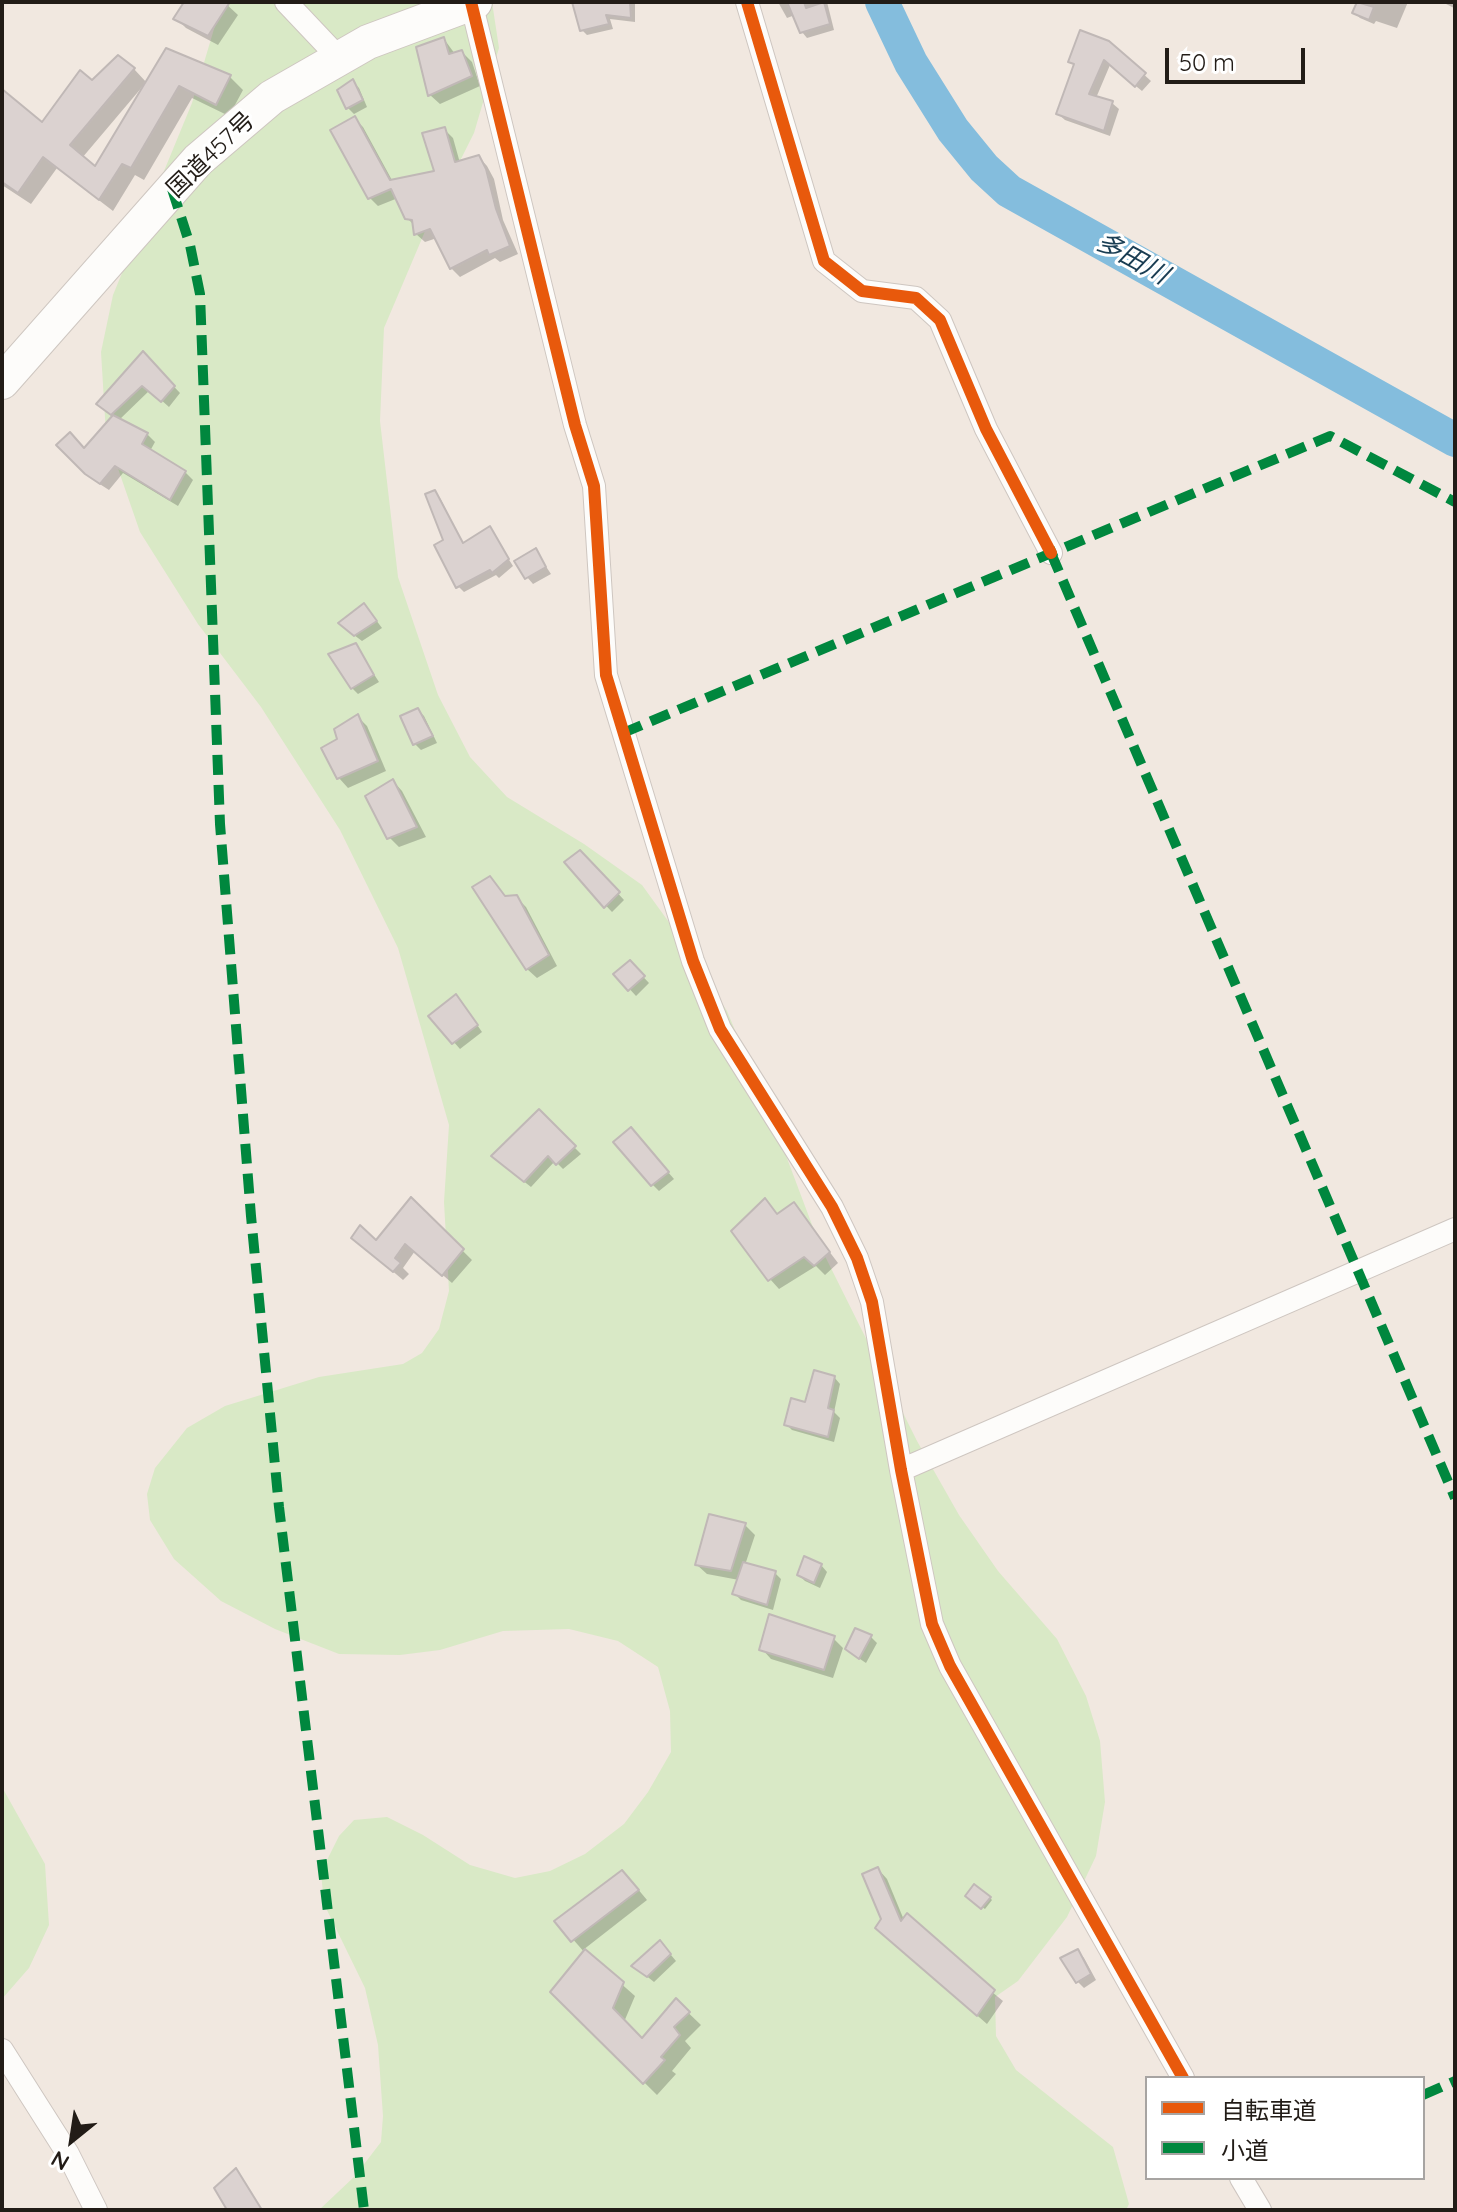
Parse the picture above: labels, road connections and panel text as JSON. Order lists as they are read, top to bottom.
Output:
{
  "streets": {
    "highway": ["国道457号"]
  },
  "water": ["多田川"],
  "legend": ["自転車道", "小道"],
  "scale_bar": "50 m",
  "north": "bottom left"
}
